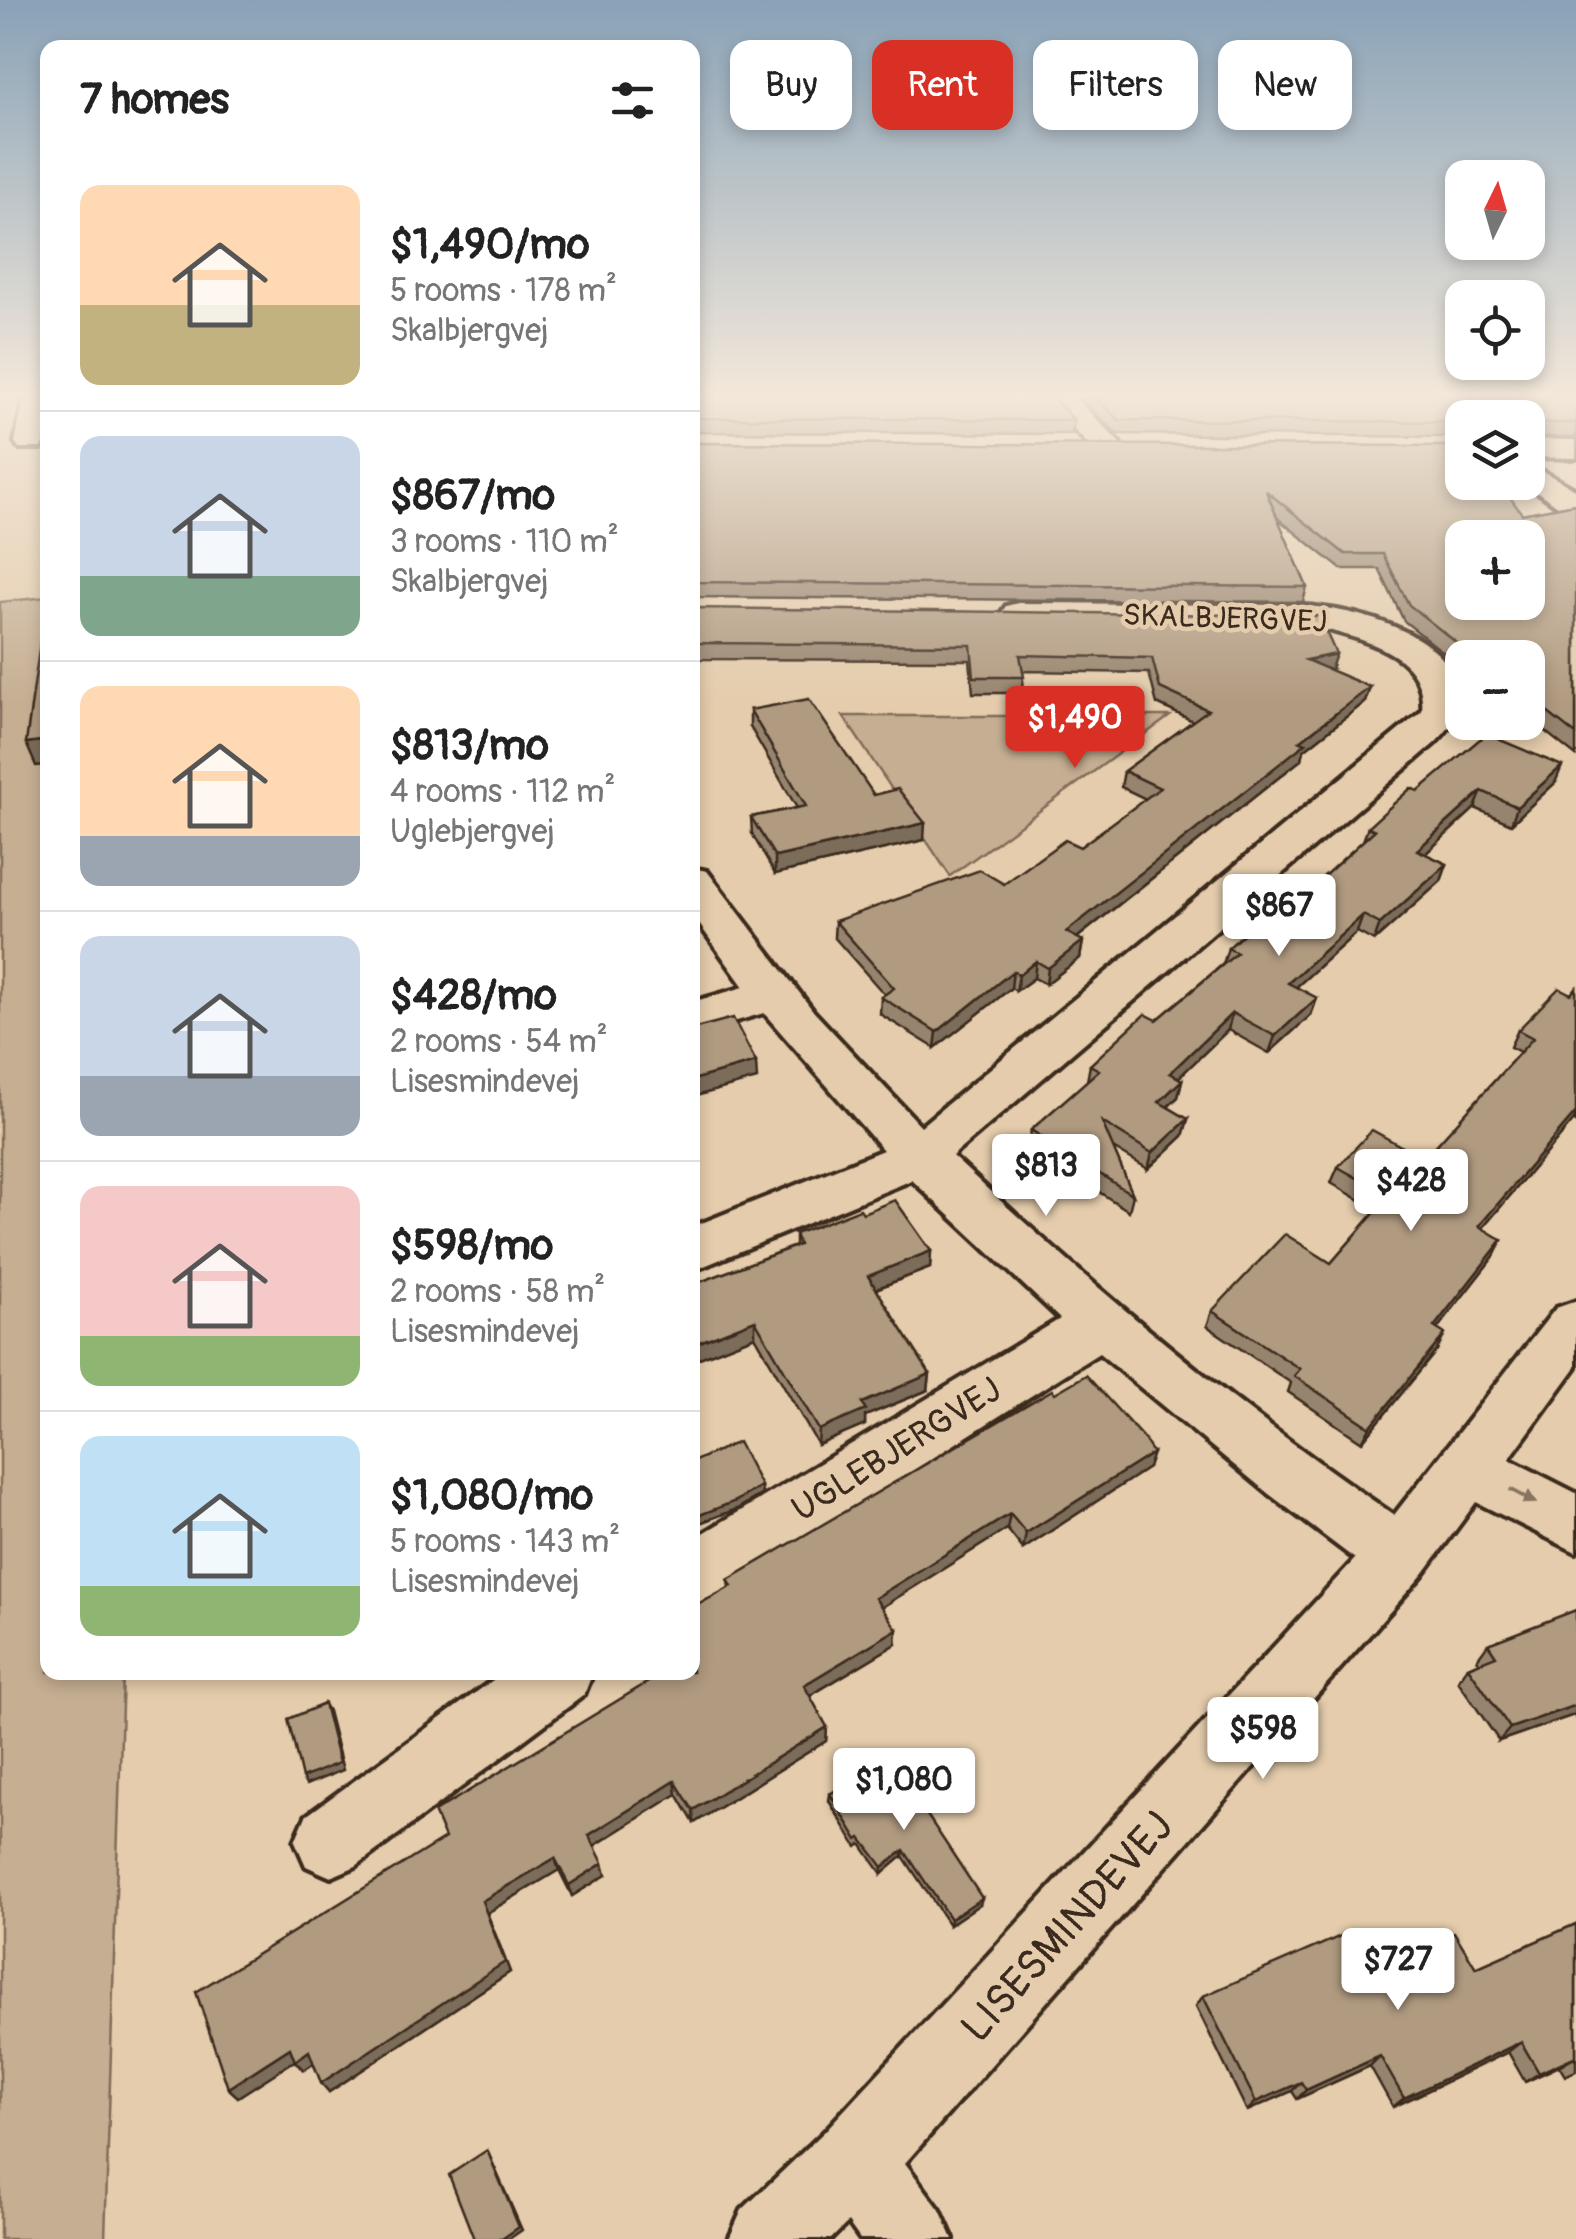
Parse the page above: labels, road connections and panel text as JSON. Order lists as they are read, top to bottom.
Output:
{
  "streets": {
    "street": ["SKALBJERGVEJ", "UGLEBJERGVEJ", "LISESMINDEVEJ"]
  },
  "north": "top",
  "page": {
    "chip": [
      "Buy",
      "Rent",
      "Filters",
      "New"
    ],
    "heading": "7 homes",
    "map_buttons": ["+", "−"],
    "list": [
      {
        "name": "$1,490/mo",
        "note": "5 rooms · 178 m² · Skalbjergvej"
      },
      {
        "name": "$867/mo",
        "note": "3 rooms · 110 m² · Skalbjergvej"
      },
      {
        "name": "$813/mo",
        "note": "4 rooms · 112 m² · Uglebjergvej"
      },
      {
        "name": "$428/mo",
        "note": "2 rooms · 54 m² · Lisesmindevej"
      },
      {
        "name": "$598/mo",
        "note": "2 rooms · 58 m² · Lisesmindevej"
      },
      {
        "name": "$1,080/mo",
        "note": "5 rooms · 143 m² · Lisesmindevej"
      }
    ],
    "price": [
      "$1,490",
      "$867",
      "$813",
      "$428",
      "$598",
      "$1,080",
      "$727"
    ]
  }
}
